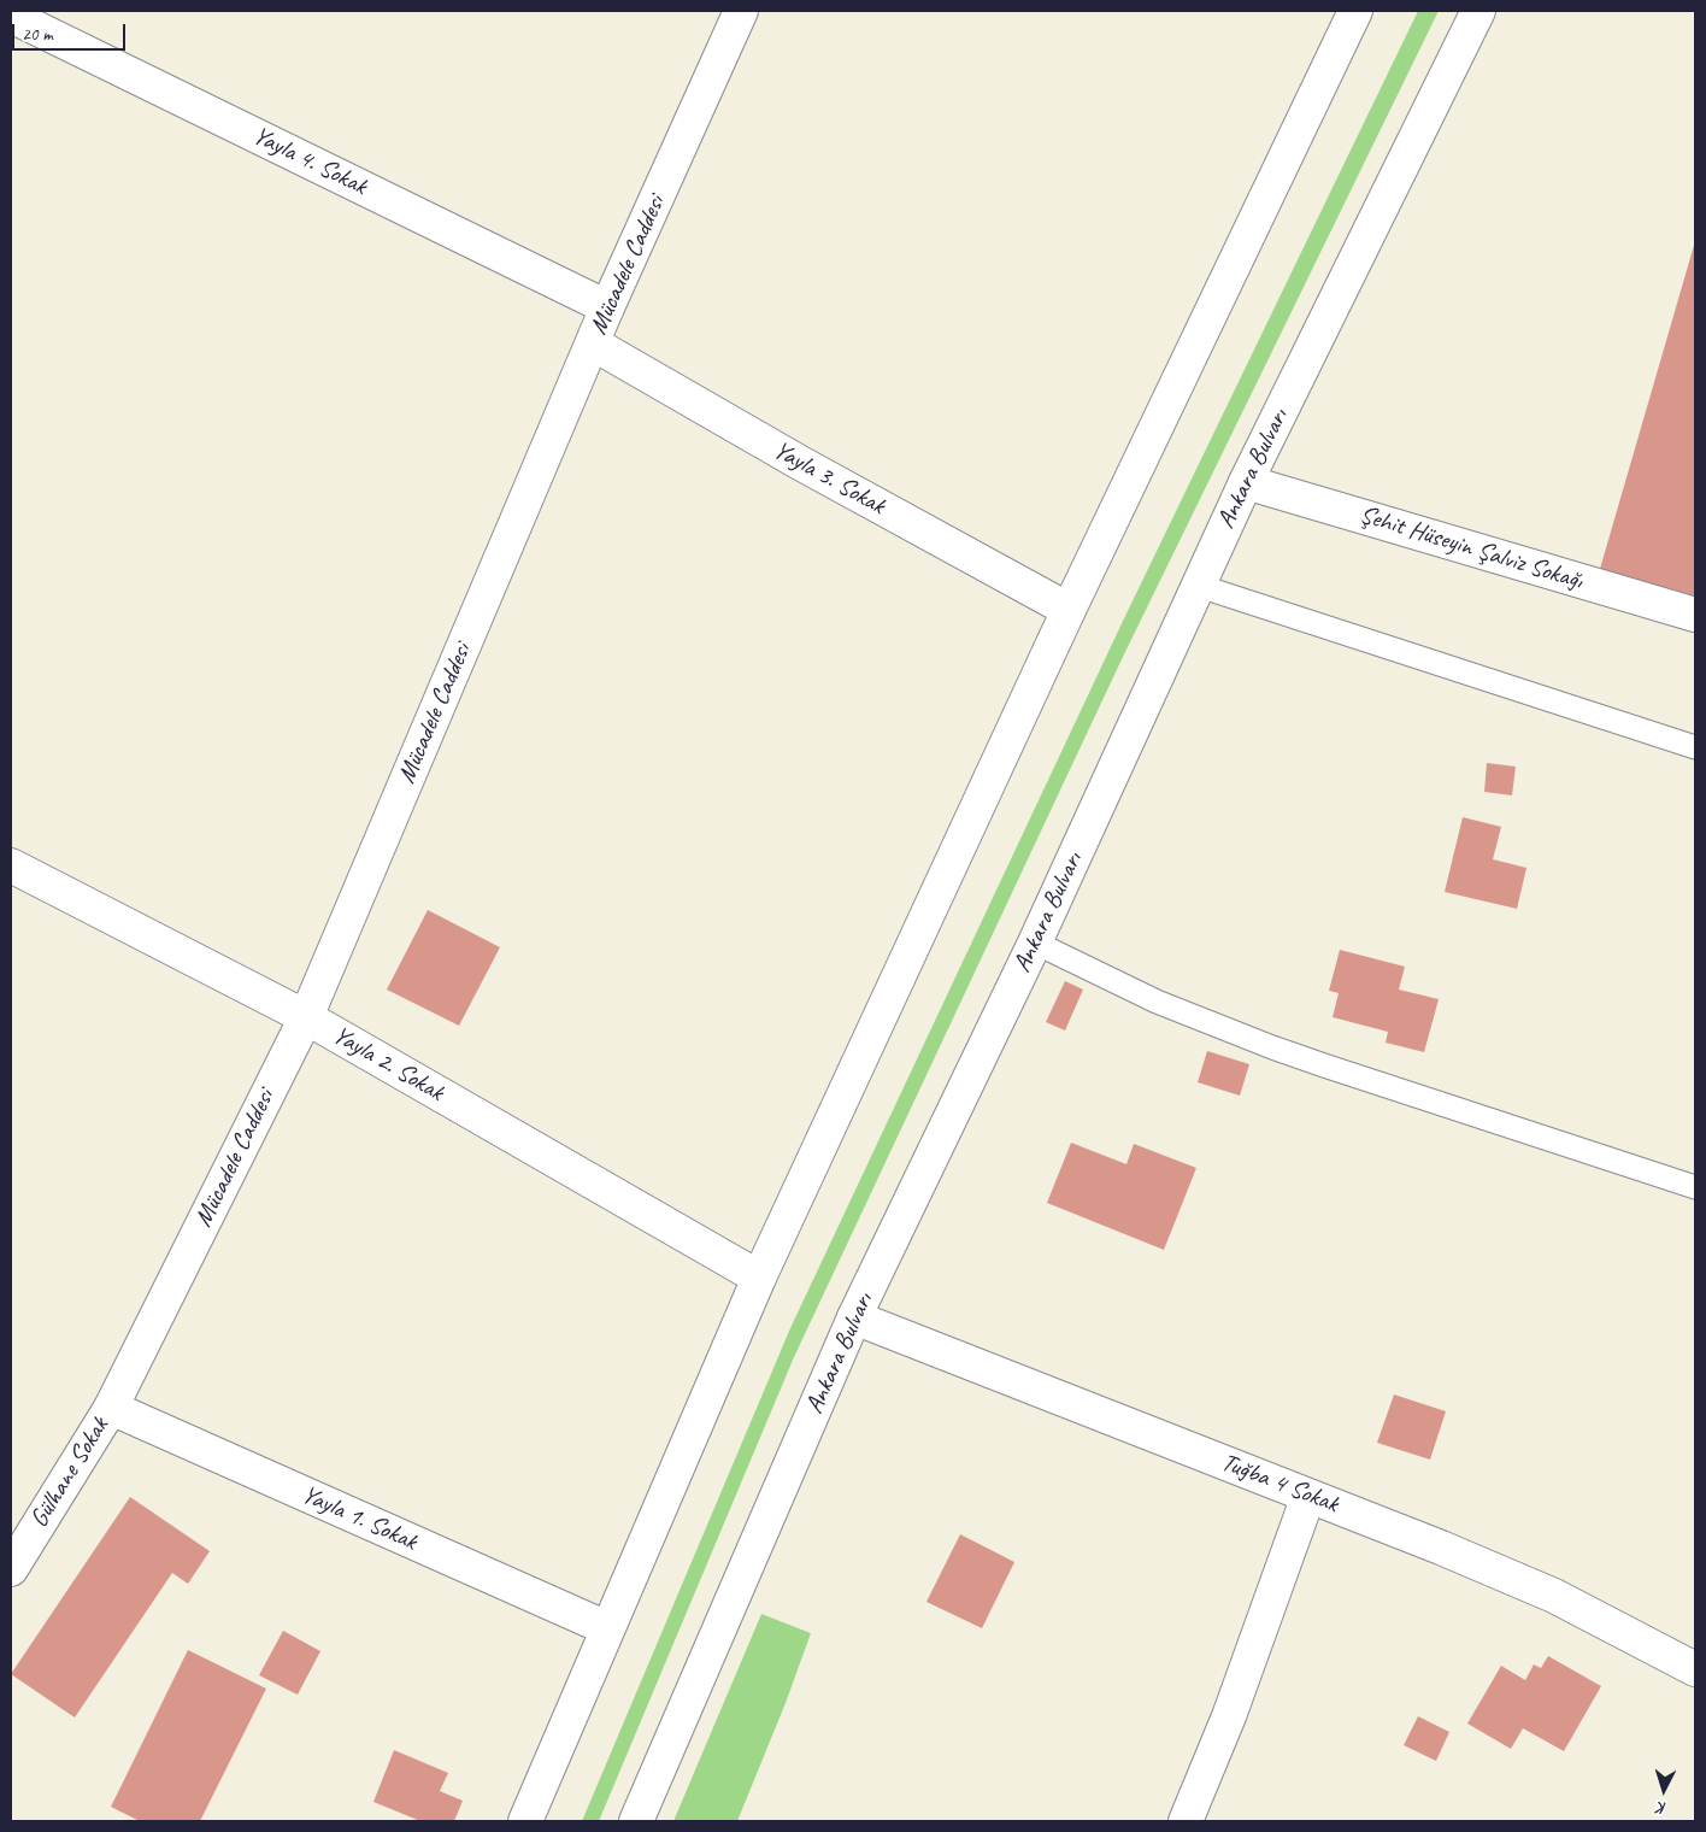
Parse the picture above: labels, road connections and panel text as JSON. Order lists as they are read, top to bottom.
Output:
{
  "streets": {
    "street": [
      "Yayla 4. Sokak",
      "Mücadele Caddesi",
      "Ankara Bulvarı",
      "Yayla 3. Sokak",
      "Şehit Hüseyin Şalviz Sokağı",
      "Yayla 2. Sokak",
      "Gülhane Sokak",
      "Tuğba 4 Sokak",
      "Yayla 1. Sokak"
    ]
  },
  "crossings": [
    ["Yayla 4. Sokak", "Mücadele Caddesi"],
    ["Mücadele Caddesi", "Yayla 3. Sokak"],
    ["Mücadele Caddesi", "Yayla 2. Sokak"],
    ["Mücadele Caddesi", "Gülhane Sokak"],
    ["Mücadele Caddesi", "Yayla 1. Sokak"],
    ["Ankara Bulvarı", "Şehit Hüseyin Şalviz Sokağı"],
    ["Ankara Bulvarı", "Tuğba 4 Sokak"],
    ["Gülhane Sokak", "Yayla 1. Sokak"]
  ],
  "scale_bar": "20 m",
  "north": "bottom"
}
